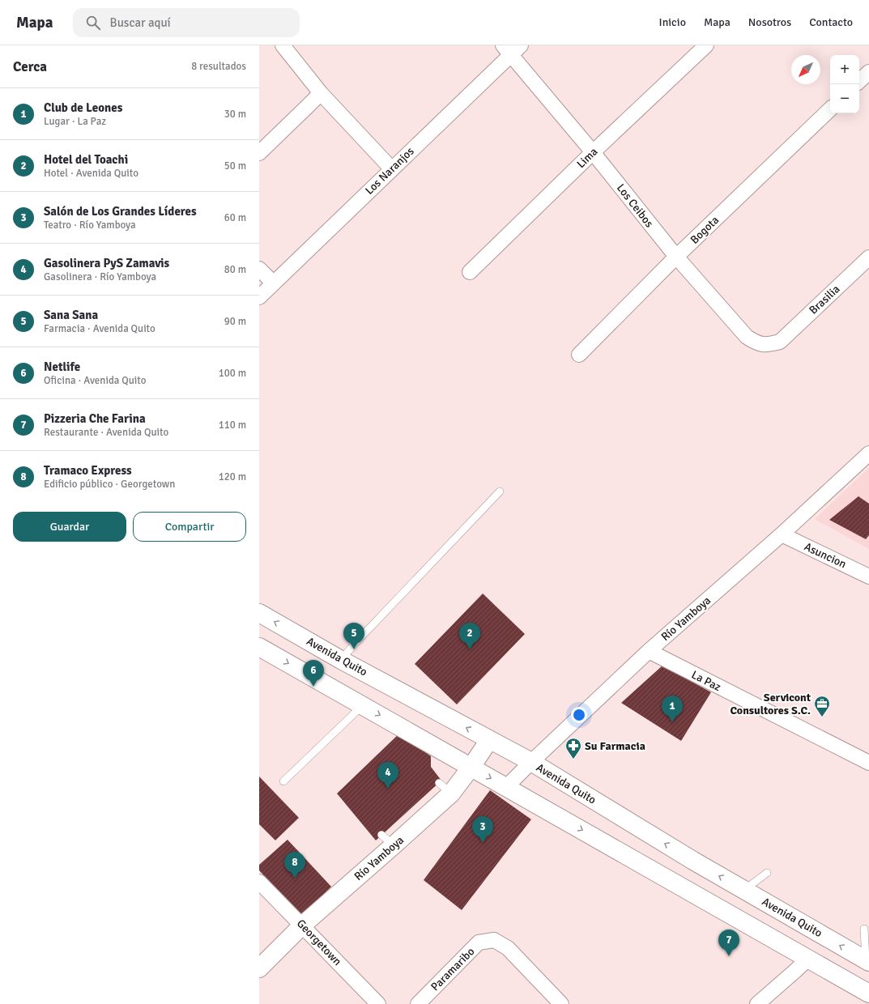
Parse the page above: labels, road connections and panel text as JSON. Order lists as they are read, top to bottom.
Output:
{
  "streets": {
    "main road": ["Río Yamboya", "Avenida Quito"],
    "street": [
      "Lima",
      "Los Naranjos",
      "Los Ceibos",
      "Bogota",
      "Brasilia",
      "Asuncion",
      "La Paz",
      "Georgetown",
      "Paramaribo"
    ]
  },
  "crossings": [
    ["Lima", "Los Ceibos"],
    ["Los Naranjos", "Los Ceibos"],
    ["Los Ceibos", "Bogota"],
    ["Los Ceibos", "Brasilia"],
    ["Asuncion", "Río Yamboya"],
    ["Río Yamboya", "Avenida Quito"],
    ["Río Yamboya", "La Paz"],
    ["Río Yamboya", "Georgetown"]
  ],
  "places": {
    "office": ["Servicont Consultores S.C."],
    "pharmacy": ["Su Farmacia"]
  },
  "north": "bottom left",
  "page": {
    "header": "Mapa",
    "search": "Buscar aquí",
    "nav": [
      "Inicio",
      "Mapa",
      "Nosotros",
      "Contacto"
    ],
    "heading": ["Cerca", "8 resultados"],
    "map_buttons": ["+", "−"],
    "list": [
      {
        "mark": "1",
        "name": "Club de Leones",
        "note": "Lugar · La Paz",
        "value": "30 m"
      },
      {
        "mark": "2",
        "name": "Hotel del Toachi",
        "note": "Hotel · Avenida Quito",
        "value": "50 m"
      },
      {
        "mark": "3",
        "name": "Salón de Los Grandes Líderes",
        "note": "Teatro · Río Yamboya",
        "value": "60 m"
      },
      {
        "mark": "4",
        "name": "Gasolinera PyS Zamavis",
        "note": "Gasolinera · Río Yamboya",
        "value": "80 m"
      },
      {
        "mark": "5",
        "name": "Sana Sana",
        "note": "Farmacia · Avenida Quito",
        "value": "90 m"
      },
      {
        "mark": "6",
        "name": "Netlife",
        "note": "Oficina · Avenida Quito",
        "value": "100 m"
      },
      {
        "mark": "7",
        "name": "Pizzeria Che Farina",
        "note": "Restaurante · Avenida Quito",
        "value": "110 m"
      },
      {
        "mark": "8",
        "name": "Tramaco Express",
        "note": "Edificio público · Georgetown",
        "value": "120 m"
      }
    ],
    "buttons": ["Guardar", "Compartir"],
    "pins": [
      "2",
      "5",
      "6",
      "1",
      "4",
      "3",
      "8",
      "7"
    ]
  }
}
